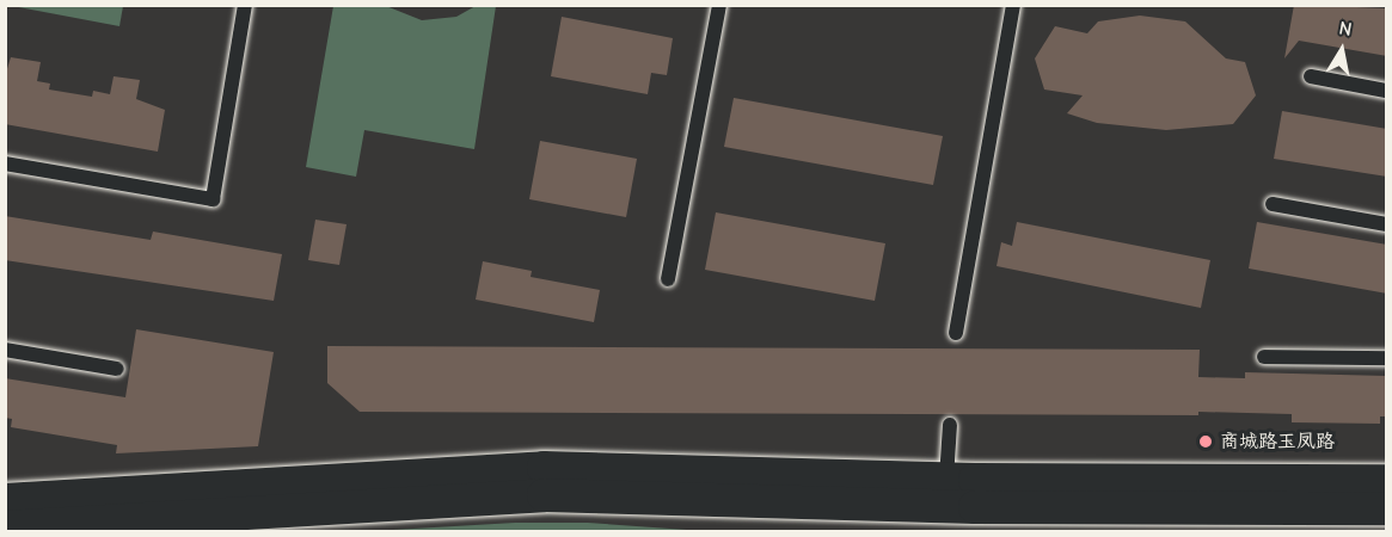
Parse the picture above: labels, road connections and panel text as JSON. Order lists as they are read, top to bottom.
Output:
{
  "places": ["商城路玉凤路"],
  "north": "top"
}
